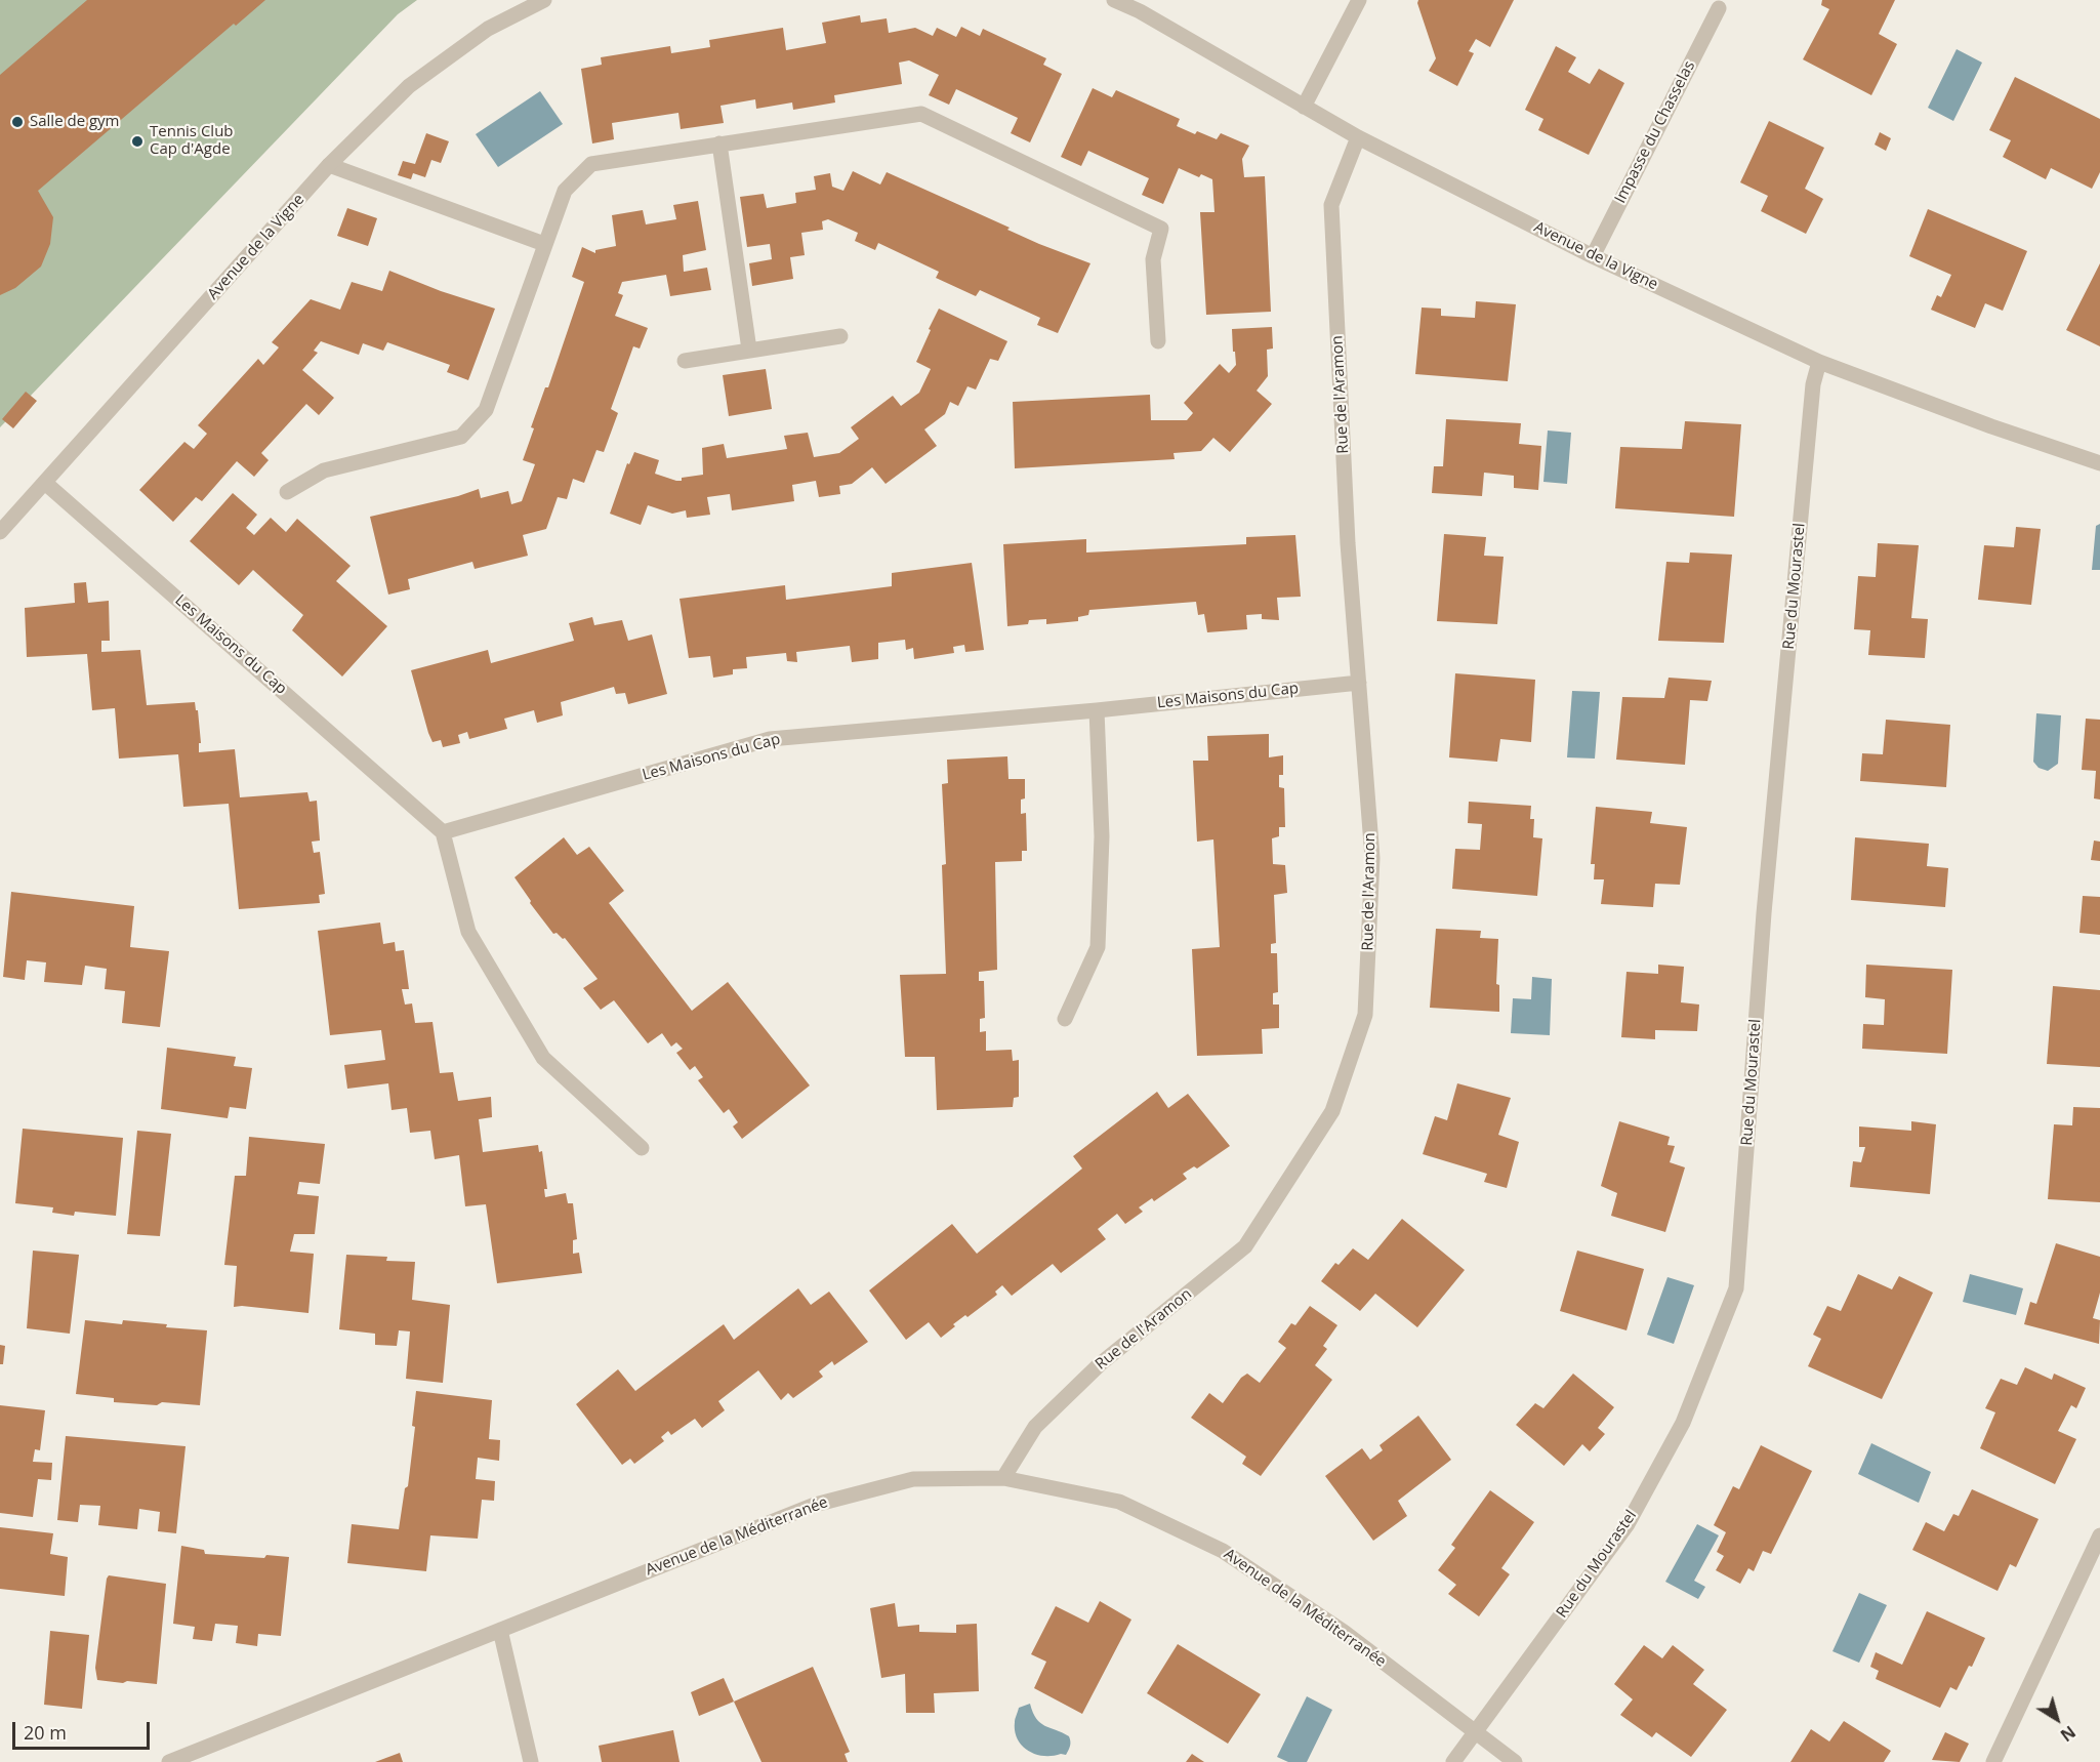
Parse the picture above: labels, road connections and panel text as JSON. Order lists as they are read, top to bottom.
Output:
{
  "streets": {
    "street": [
      "Impasse du Chasselas",
      "Avenue de la Vigne",
      "Rue de l'Aramon",
      "Rue du Mourastel",
      "Les Maisons du Cap",
      "Avenue de la Méditerranée"
    ]
  },
  "crossings": [
    ["Impasse du Chasselas", "Avenue de la Vigne"],
    ["Avenue de la Vigne", "Rue de l'Aramon"],
    ["Avenue de la Vigne", "Rue du Mourastel"],
    ["Avenue de la Vigne", "Les Maisons du Cap"],
    ["Rue de l'Aramon", "Les Maisons du Cap"],
    ["Rue de l'Aramon", "Avenue de la Méditerranée"],
    ["Rue du Mourastel", "Avenue de la Méditerranée"]
  ],
  "places": ["Salle de gym", "Tennis Club Cap d'Agde"],
  "scale_bar": "20 m",
  "north": "bottom right"
}
